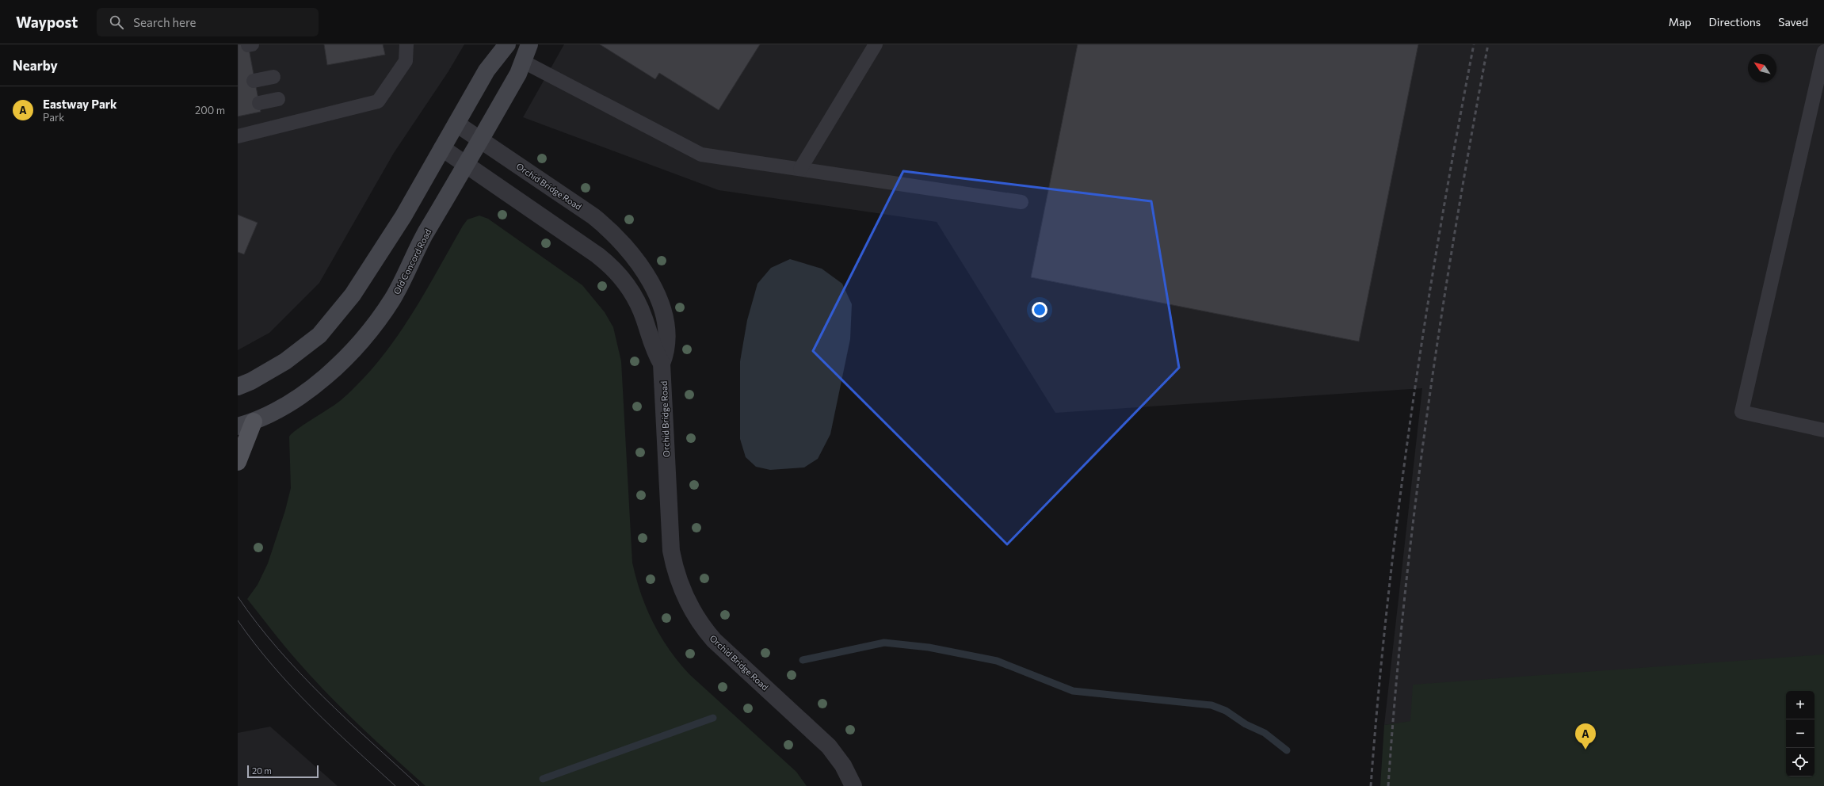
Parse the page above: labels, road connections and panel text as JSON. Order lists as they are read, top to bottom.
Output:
{
  "streets": {
    "street": ["Orchid Bridge Road", "Old Concord Road"]
  },
  "crossings": [
    ["Orchid Bridge Road", "Old Concord Road"]
  ],
  "scale_bar": "20 m",
  "north": "top left",
  "page": {
    "header": "Waypost",
    "search": "Search here",
    "nav": ["Map", "Directions", "Saved"],
    "heading": "Nearby",
    "list": [
      {
        "mark": "A",
        "name": "Eastway Park",
        "note": "Park",
        "value": "200 m"
      }
    ],
    "map_buttons": ["+", "−"],
    "pins": "A",
    "scale": "20 m"
  }
}
